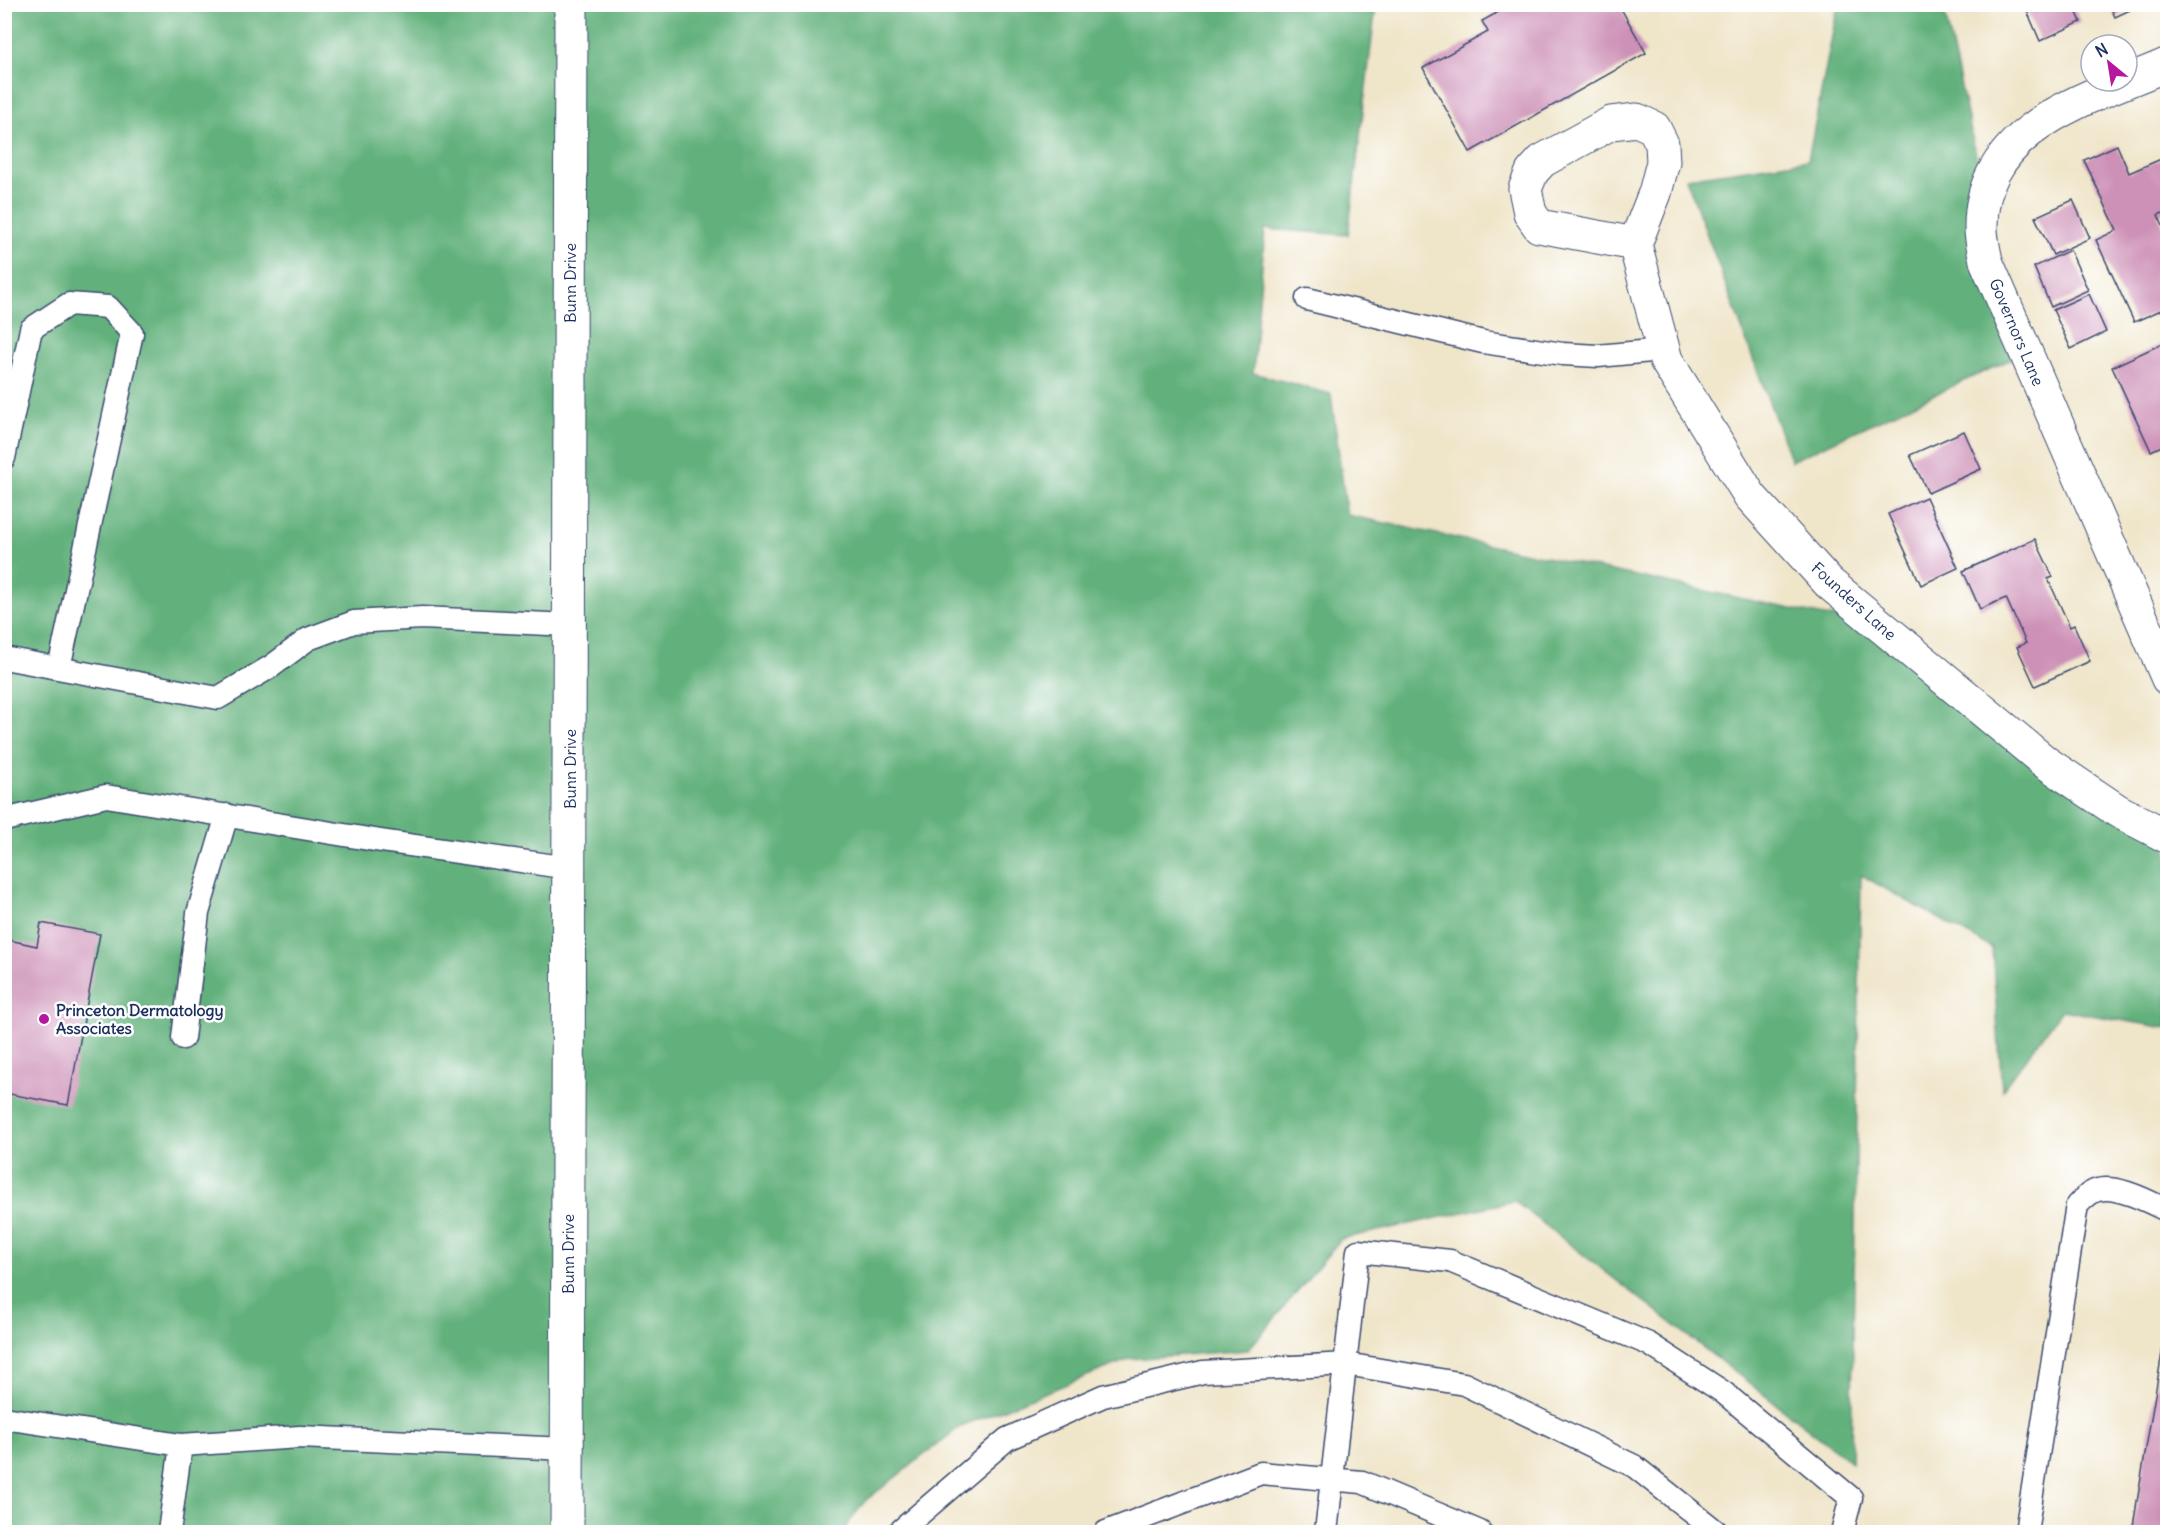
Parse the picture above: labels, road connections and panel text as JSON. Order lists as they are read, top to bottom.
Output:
{
  "streets": {
    "street": ["Bunn Drive", "Governors Lane", "Founders Lane"]
  },
  "places": ["Princeton Dermatology Associates"],
  "north": "top left"
}
